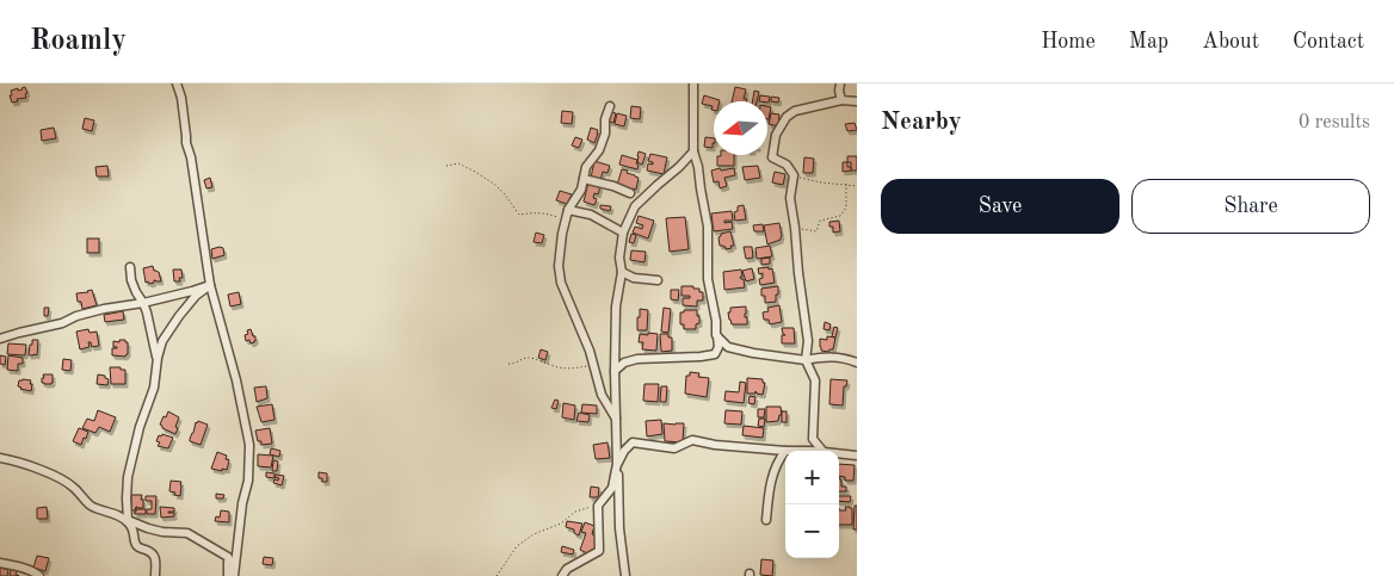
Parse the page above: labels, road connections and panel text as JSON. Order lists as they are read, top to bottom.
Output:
{
  "north": "left",
  "page": {
    "header": "Roamly",
    "nav": [
      "Home",
      "Map",
      "About",
      "Contact"
    ],
    "heading": ["Nearby", "0 results"],
    "buttons": ["Save", "Share"],
    "map_buttons": ["+", "−"]
  }
}
